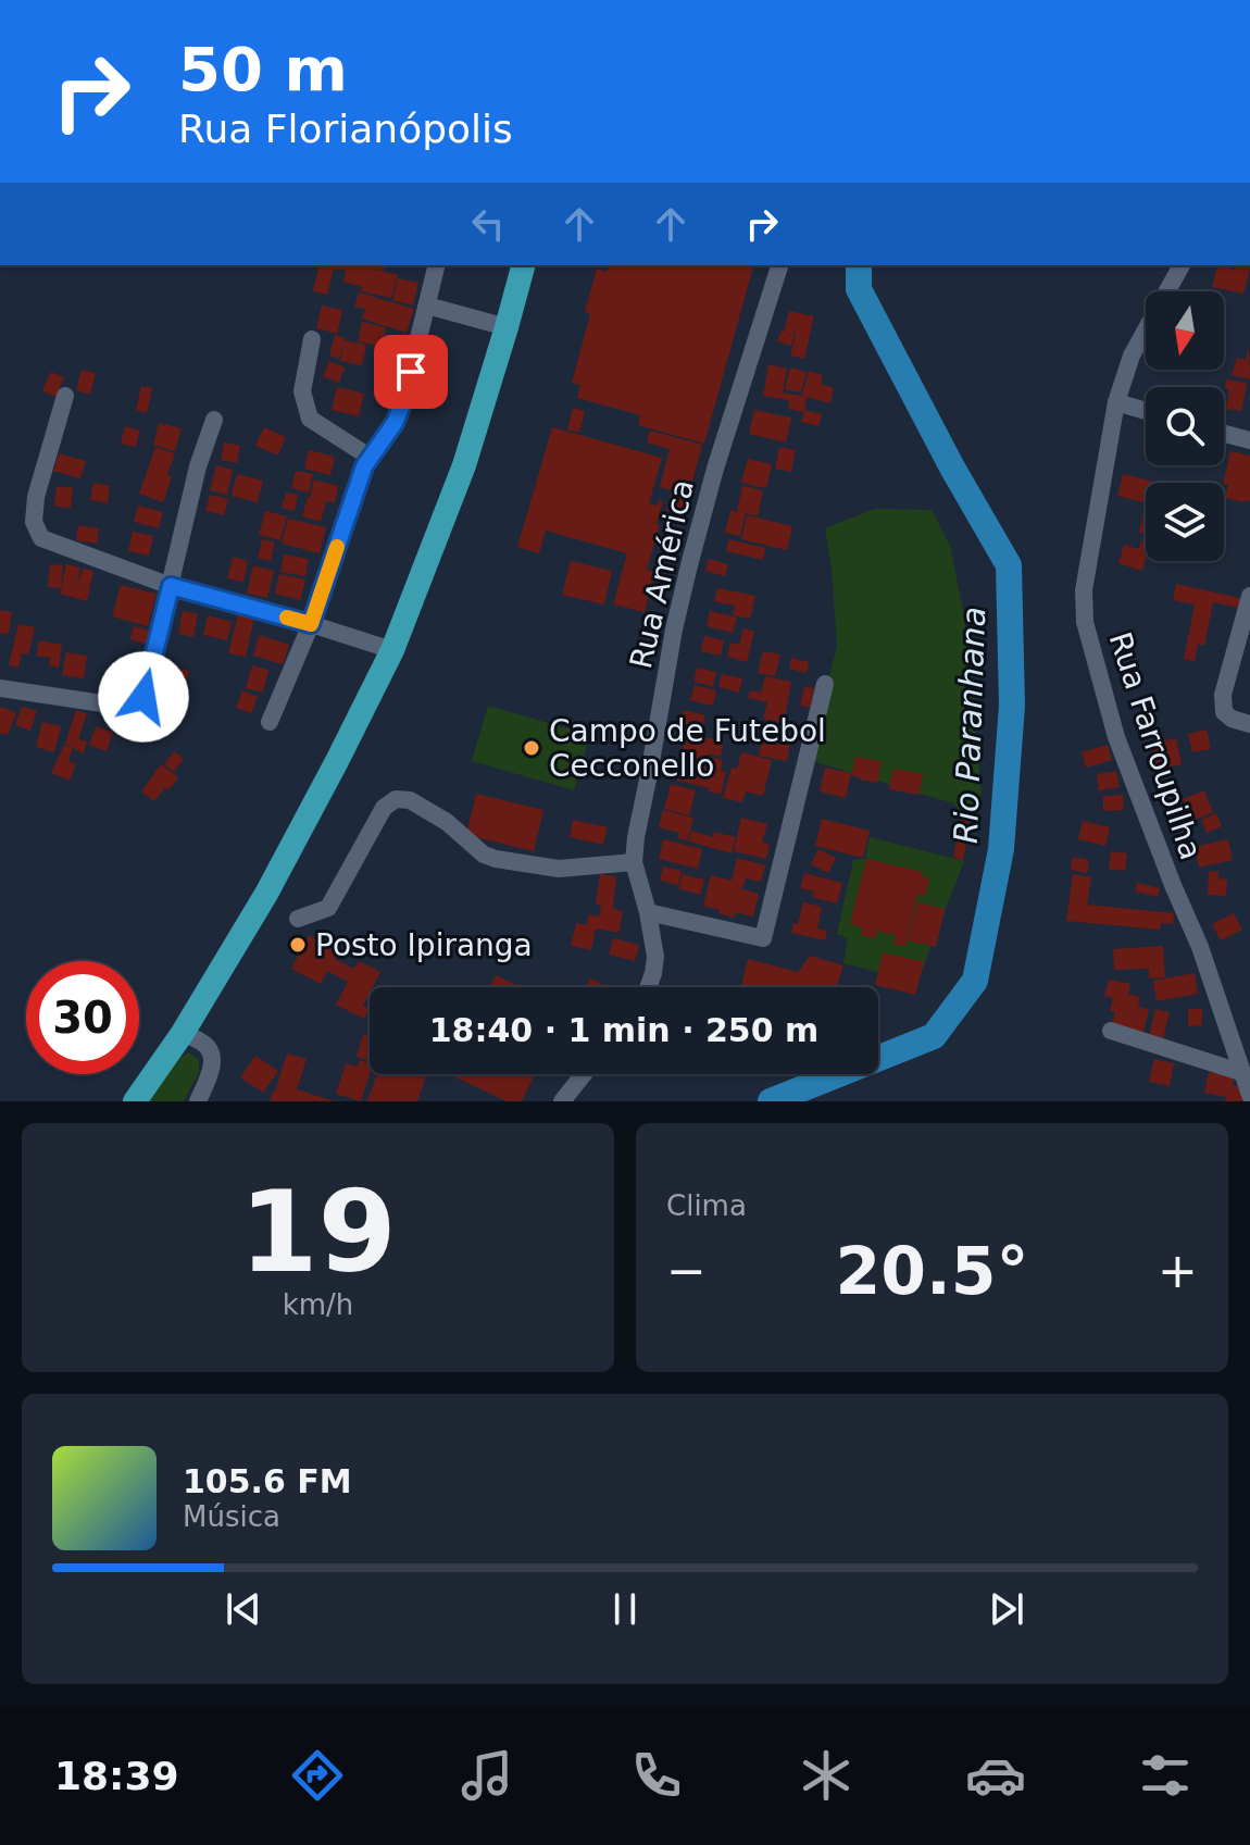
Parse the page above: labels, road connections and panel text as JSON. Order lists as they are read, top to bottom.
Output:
{
  "streets": {
    "street": ["Rua América", "Rua Farroupilha"]
  },
  "water": ["Rio Paranhana"],
  "places": ["Campo de Futebol Cecconello", "Posto Ipiranga"],
  "north": "bottom",
  "page": {
    "turn": ["50 m", "Rua Florianópolis"],
    "limit": "30",
    "trip": "18:40 · 1 min · 250 m",
    "tile": [
      ["19", "km/h"],
      "Clima"
    ],
    "heat": ["−", "20.5°", "+"],
    "song": ["105.6 FM", "Música"],
    "tabs": "18:39"
  }
}
